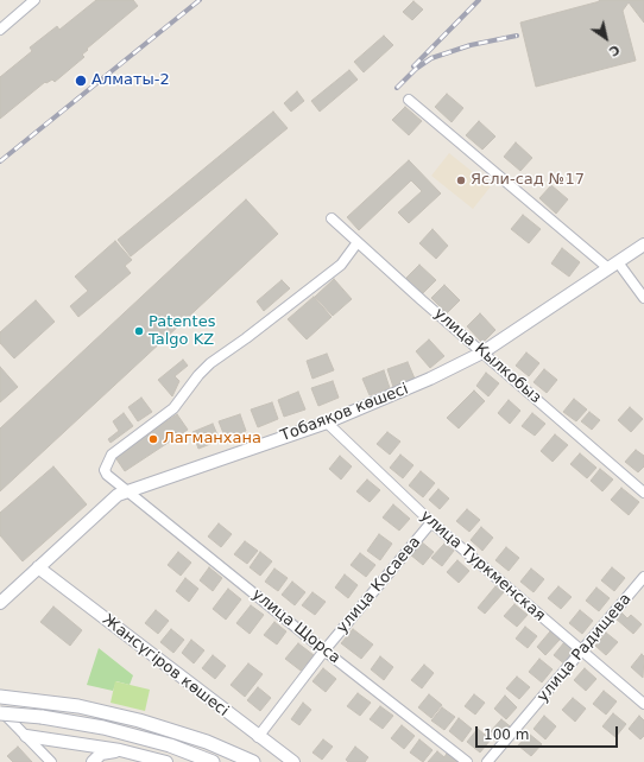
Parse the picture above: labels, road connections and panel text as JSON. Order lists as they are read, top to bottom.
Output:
{
  "streets": {
    "street": [
      "улица Кылкобыз",
      "Тобаяқов көшесі",
      "улица Туркменская",
      "улица Косаева",
      "улица Щорса",
      "улица Радищева",
      "Жансүгіров көшесі"
    ]
  },
  "crossings": [
    ["улица Кылкобыз", "Тобаяқов көшесі"],
    ["улица Кылкобыз", "улица Щорса"],
    ["Тобаяқов көшесі", "улица Туркменская"],
    ["Тобаяқов көшесі", "улица Щорса"],
    ["Тобаяқов көшесі", "Жансүгіров көшесі"],
    ["улица Туркменская", "улица Косаева"],
    ["улица Туркменская", "улица Радищева"],
    ["улица Косаева", "улица Щорса"],
    ["улица Косаева", "Жансүгіров көшесі"]
  ],
  "places": [
    "Алматы-2",
    "Ясли-сад №17",
    "Patentes Talgo KZ",
    "Лагманхана"
  ],
  "scale_bar": "100 m",
  "north": "bottom right"
}
